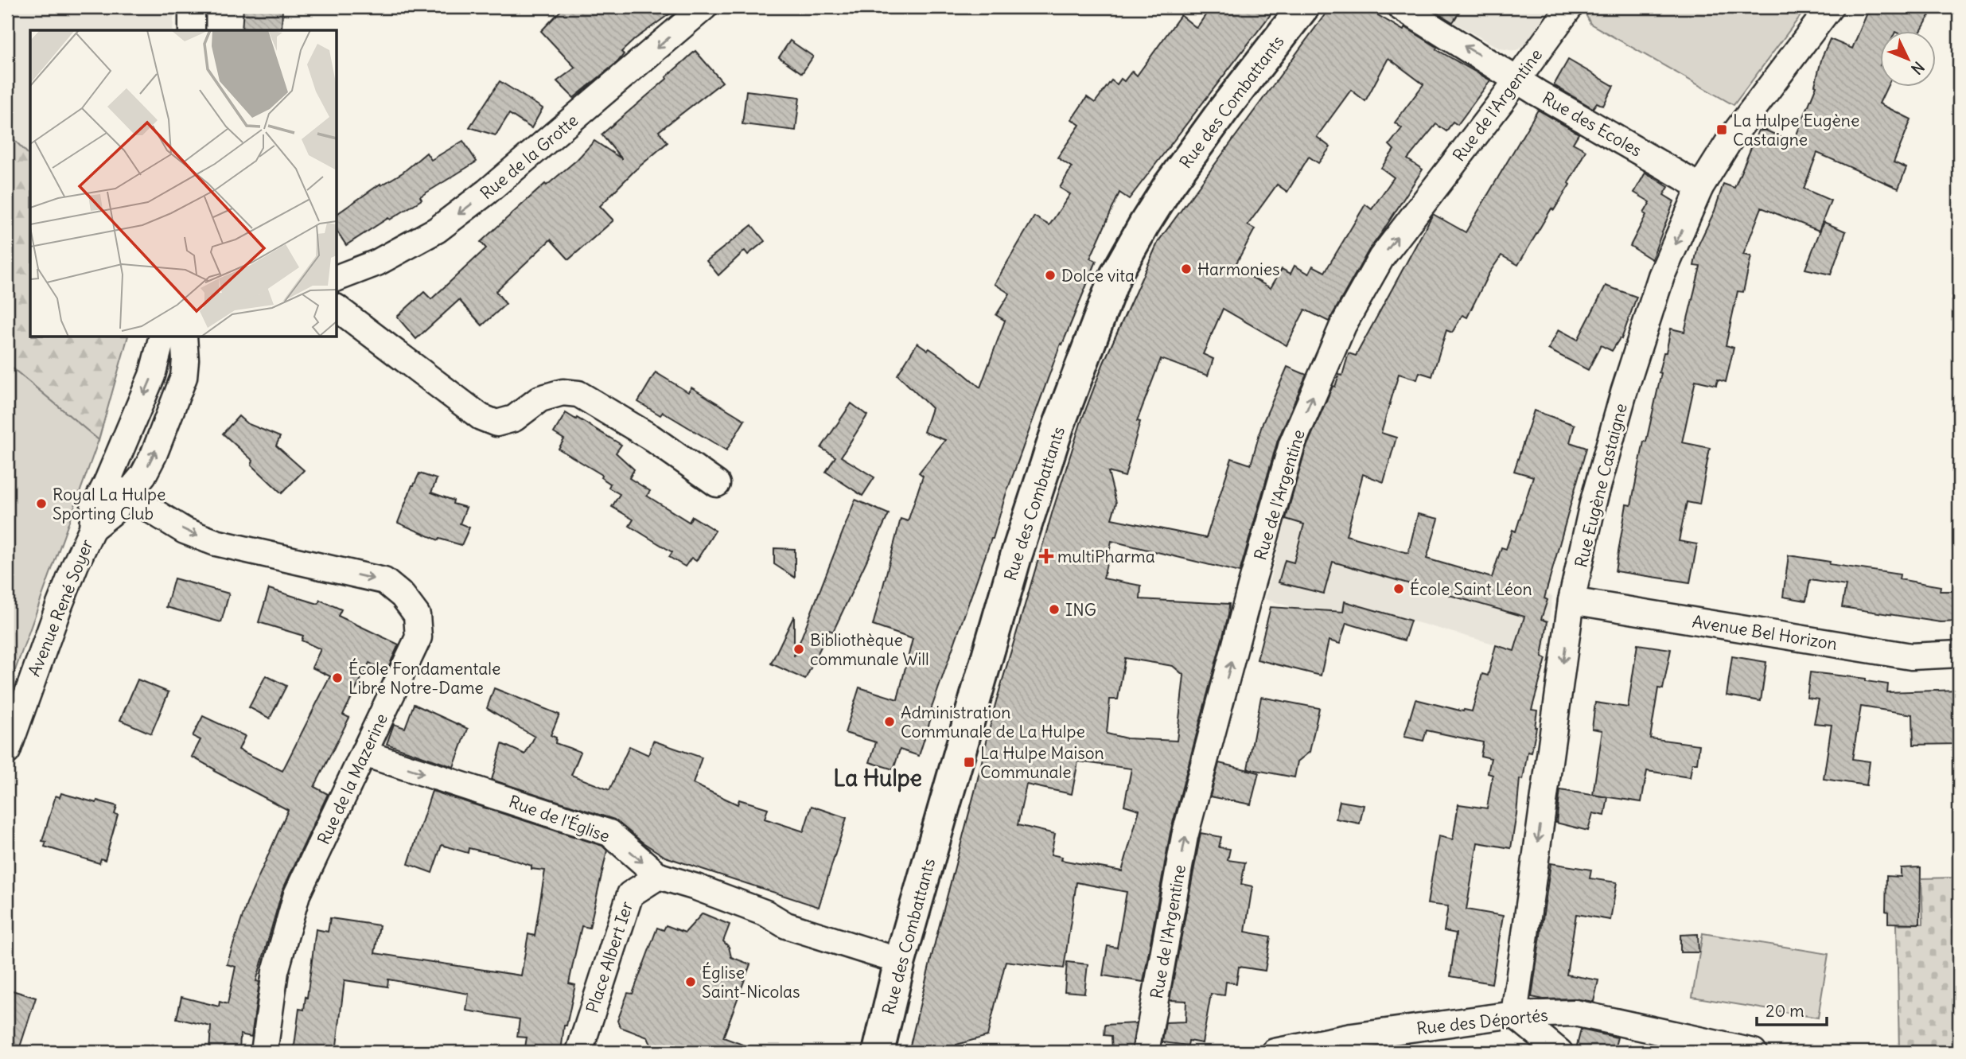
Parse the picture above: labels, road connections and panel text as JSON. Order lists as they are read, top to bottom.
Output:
{
  "streets": {
    "main road": ["Rue des Combattants"],
    "street": [
      "Rue de l'Argentine",
      "Rue des Ecoles",
      "Rue de la Grotte",
      "Rue Eugène Castaigne",
      "Avenue René Soyer",
      "Avenue Bel Horizon",
      "Rue de la Mazerine",
      "Rue de l'Église",
      "Place Albert Ier",
      "Rue des Déportés"
    ]
  },
  "crossings": [
    ["Rue des Combattants", "Rue de l'Église"],
    ["Rue de l'Argentine", "Rue des Ecoles"],
    ["Rue des Ecoles", "Rue Eugène Castaigne"],
    ["Rue Eugène Castaigne", "Avenue Bel Horizon"],
    ["Rue Eugène Castaigne", "Rue des Déportés"],
    ["Avenue René Soyer", "Rue de la Mazerine"],
    ["Rue de la Mazerine", "Rue de l'Église"],
    ["Rue de l'Église", "Place Albert Ier"]
  ],
  "one_way": [
    "Rue de l'Argentine",
    "Rue des Ecoles",
    "Rue de la Grotte",
    "Rue Eugène Castaigne",
    "Rue de l'Église"
  ],
  "districts": ["La Hulpe"],
  "places": {
    "transit": ["La Hulpe Eugène Castaigne", "La Hulpe Maison Communale"],
    "other": [
      "Harmonies",
      "Dolce vita",
      "Royal La Hulpe Sporting Club",
      "École Saint Léon",
      "ING",
      "Bibliothèque communale Will",
      "École Fondamentale Libre Notre-Dame",
      "Administration Communale de La Hulpe",
      "Église Saint-Nicolas"
    ],
    "health": ["multiPharma"]
  },
  "scale_bar": "20 m",
  "north": "bottom right"
}
